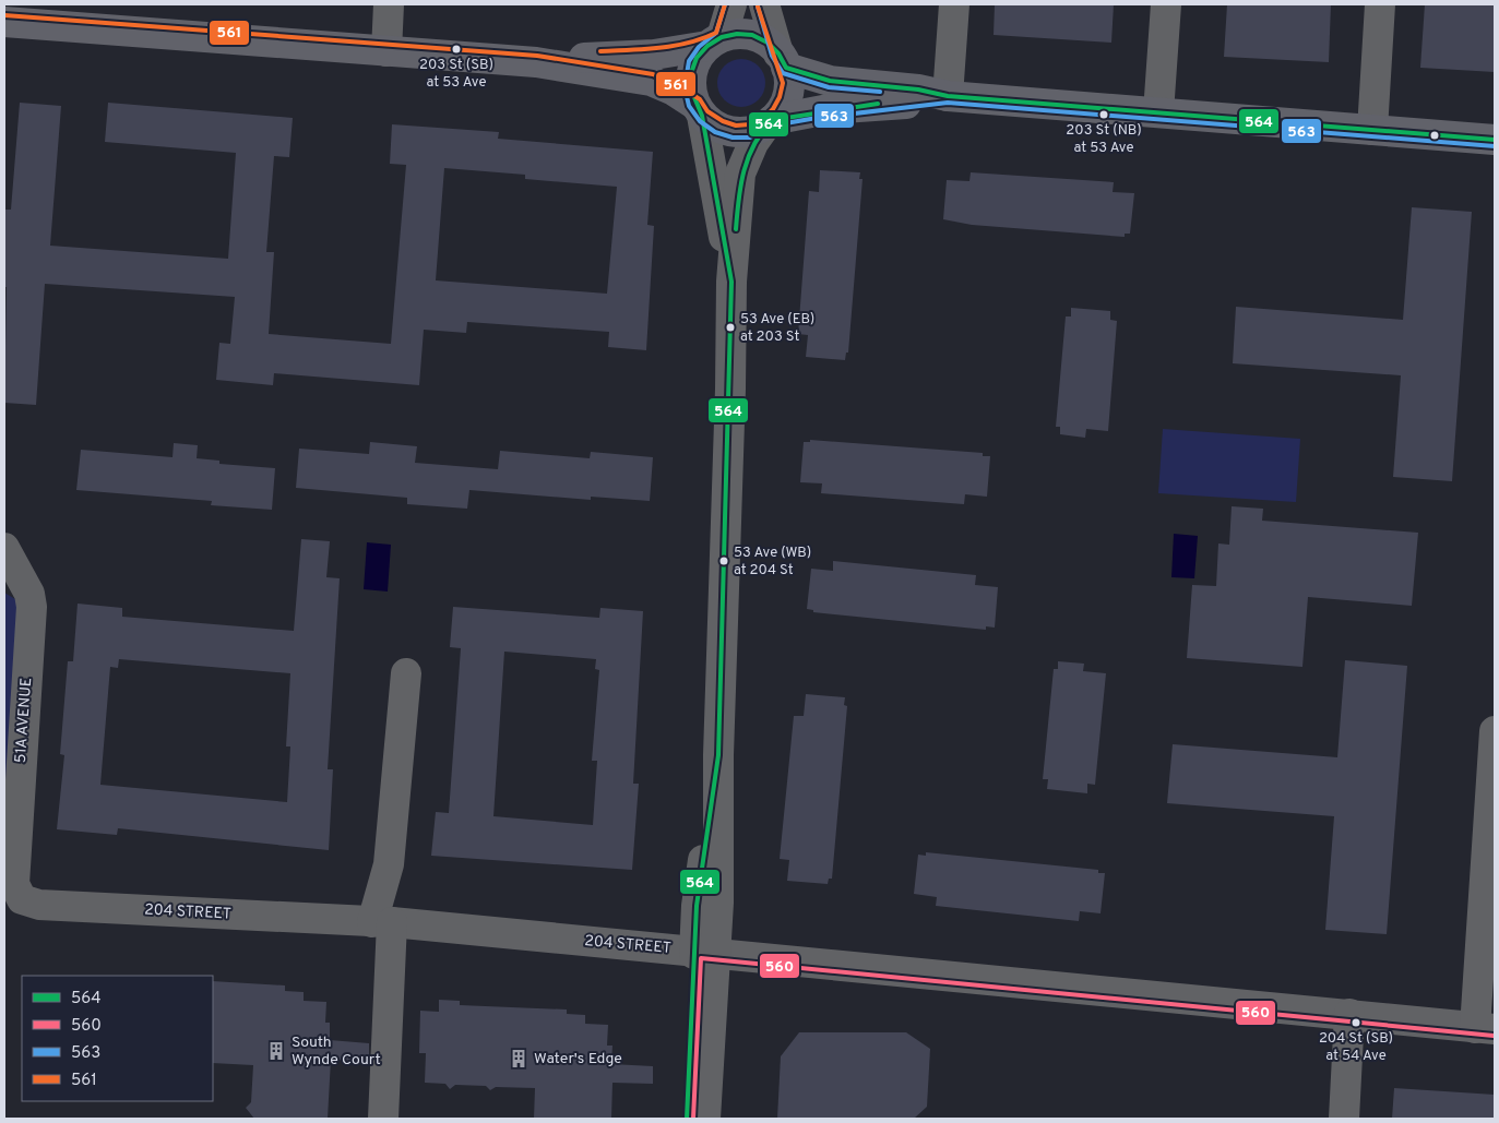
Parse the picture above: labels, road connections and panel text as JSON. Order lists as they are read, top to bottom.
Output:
{
  "streets": {
    "street": ["51A AVENUE", "204 STREET"]
  },
  "crossings": [
    ["51A AVENUE", "204 STREET"]
  ],
  "places": {
    "other": [
      "203 St (SB) at 53 Ave",
      "203 St (NB) at 53 Ave",
      "53 Ave (EB) at 203 St",
      "53 Ave (WB) at 204 St",
      "204 St (SB) at 54 Ave"
    ],
    "building": ["South Wynde Court", "Water's Edge"]
  },
  "lines": [
    "transit line 563",
    "transit line 561",
    "transit line 564",
    "transit line 560"
  ],
  "legend": [
    "564",
    "560",
    "563",
    "561"
  ]
}
